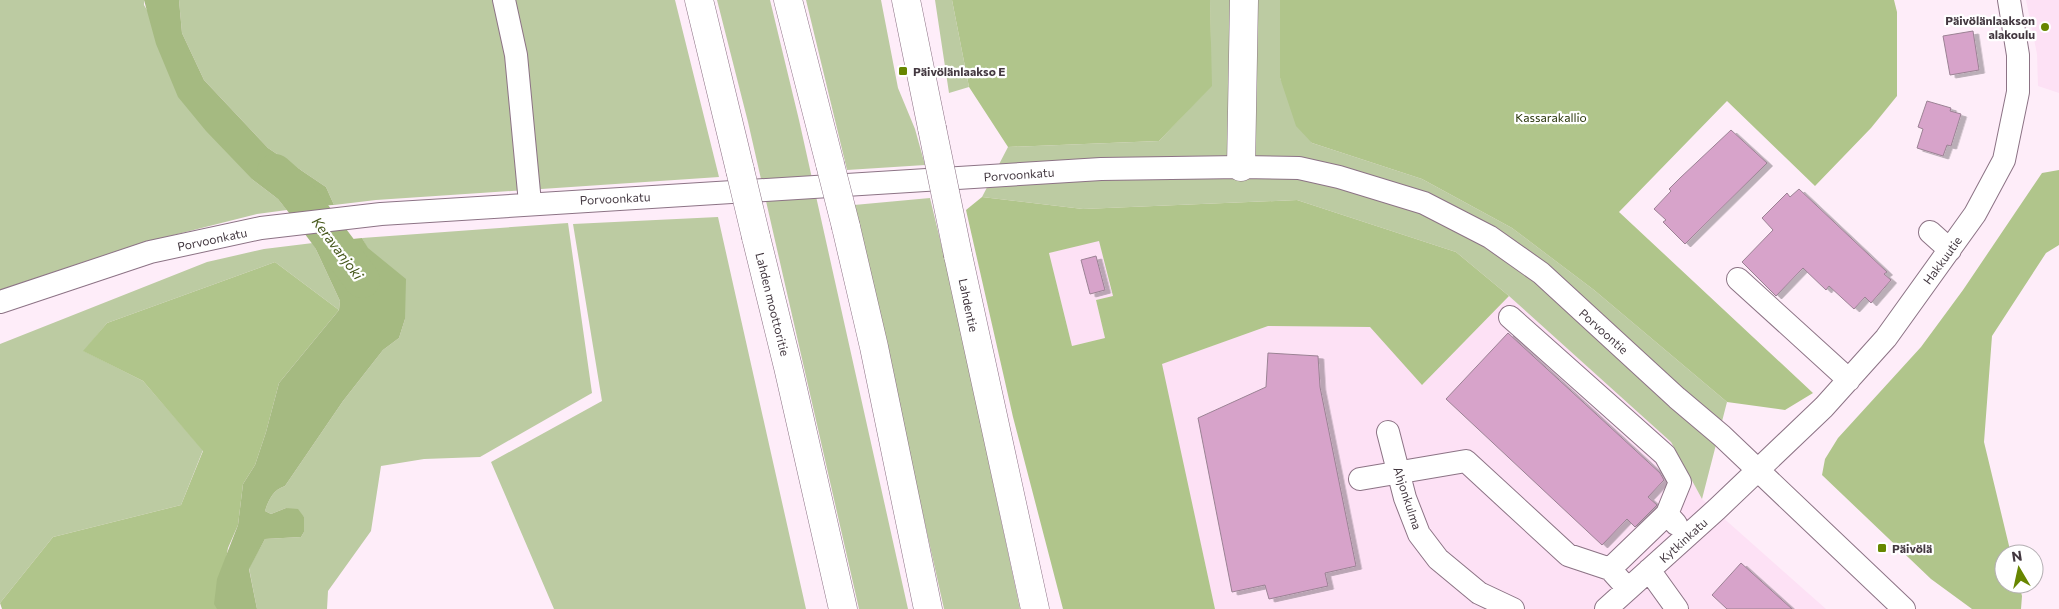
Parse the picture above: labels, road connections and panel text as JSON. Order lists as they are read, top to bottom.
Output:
{
  "streets": {
    "main road": ["Lahden moottoritie", "Lahdentie"],
    "street": [
      "Porvoonkatu",
      "Hakkuutie",
      "Porvoontie",
      "Ahjonkulma",
      "Kytkinkatu"
    ]
  },
  "crossings": [
    ["Porvoonkatu", "Porvoontie"],
    ["Hakkuutie", "Porvoontie"],
    ["Hakkuutie", "Kytkinkatu"],
    ["Porvoontie", "Kytkinkatu"]
  ],
  "water": ["Keravanjoki"],
  "parks": ["Kassarakallio"],
  "places": {
    "other": ["Päivölänlaakson alakoulu"],
    "transit": ["Päivölänlaakso E", "Päivölä"]
  },
  "north": "top"
}
